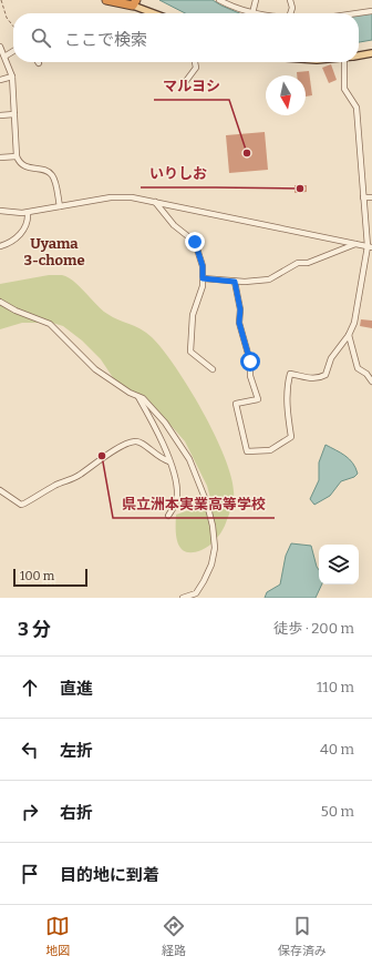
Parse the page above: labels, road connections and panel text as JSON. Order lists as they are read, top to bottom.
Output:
{
  "districts": ["Uyama 3-chome"],
  "places": ["マルヨシ", "いりしお", "県立洲本実業高等学校"],
  "scale_bar": "100 m",
  "north": "bottom",
  "page": {
    "search": "ここで検索",
    "scale": "100 m",
    "heading": ["3 分", "徒歩 · 200 m"],
    "list": [
      ["直進", "110 m"],
      ["左折", "40 m"],
      ["右折", "50 m"],
      "目的地に到着"
    ],
    "nav": ["地図", "経路", "保存済み"]
  }
}
